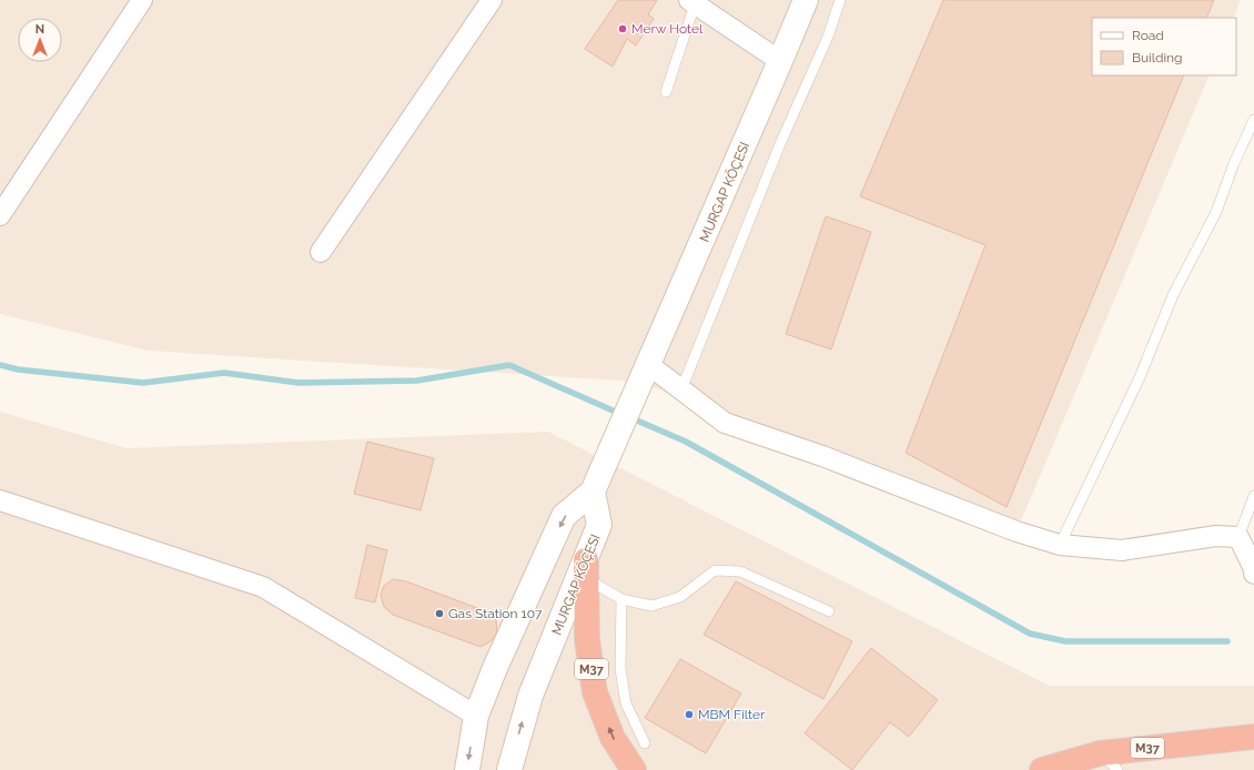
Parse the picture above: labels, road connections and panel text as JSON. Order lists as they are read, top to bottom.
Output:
{
  "streets": {
    "highway": ["M37"],
    "main road": ["MURGAP KÖÇESI"]
  },
  "crossings": [
    ["MURGAP KÖÇESI", "M37"]
  ],
  "places": ["Merw Hotel", "Gas Station 107", "MBM Filter"],
  "legend": ["Road", "Building"],
  "north": "top"
}
